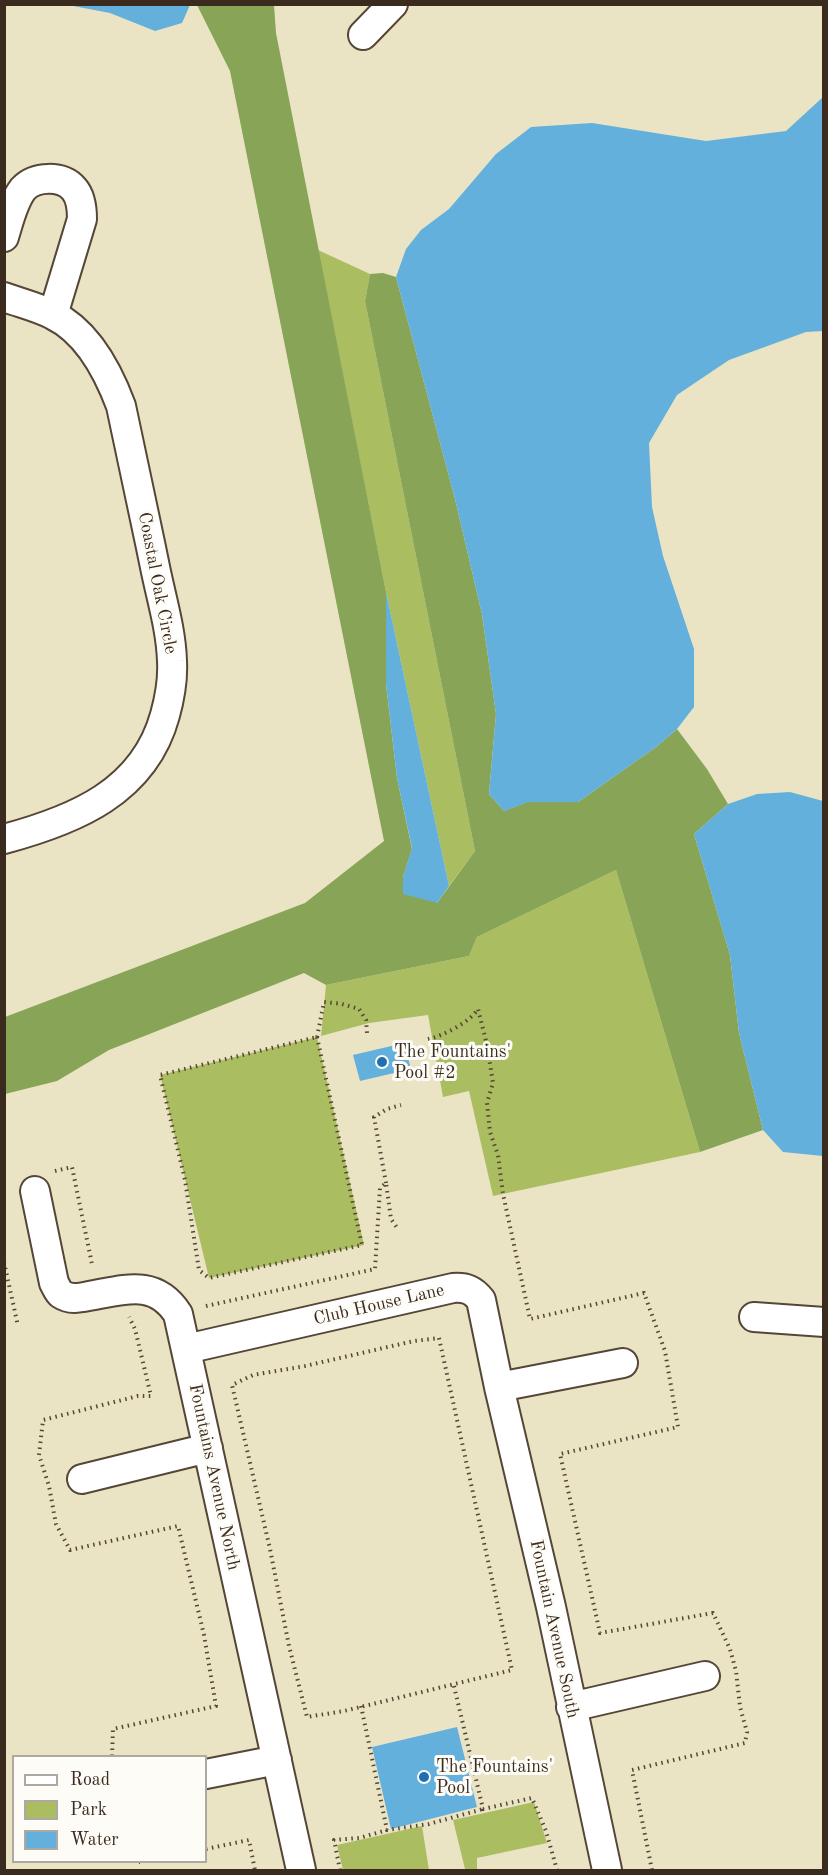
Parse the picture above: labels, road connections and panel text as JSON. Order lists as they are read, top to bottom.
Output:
{
  "streets": {
    "street": [
      "Coastal Oak Circle",
      "Club House Lane",
      "Fountains Avenue North",
      "Fountain Avenue South"
    ]
  },
  "crossings": [
    ["Club House Lane", "Fountains Avenue North"],
    ["Club House Lane", "Fountain Avenue South"]
  ],
  "places": ["The Fountains' Pool #2", "The Fountains' Pool"],
  "legend": ["Road", "Park", "Water"]
}
